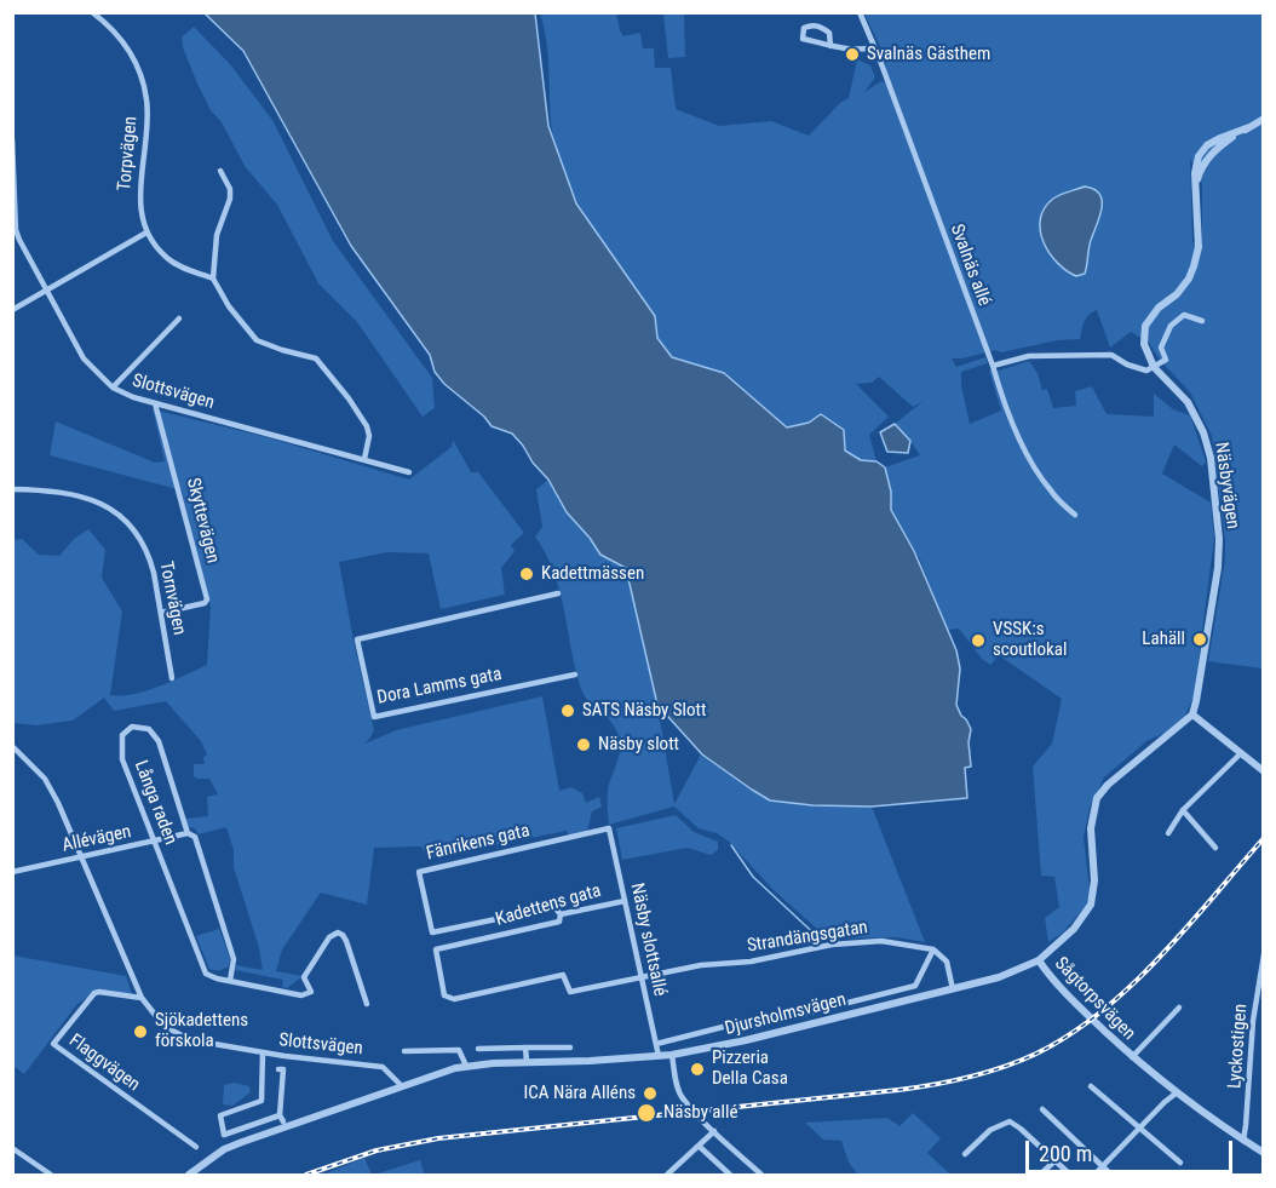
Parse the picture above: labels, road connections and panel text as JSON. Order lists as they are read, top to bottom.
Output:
{
  "streets": {
    "street": [
      "Torpvägen",
      "Svalnäs allé",
      "Slottsvägen",
      "Näsbyvägen",
      "Skyttevägen",
      "Tornvägen",
      "Dora Lamms gata",
      "Långa raden",
      "Allévägen",
      "Fänrikens gata",
      "Kadettens gata",
      "Strandängsgatan",
      "Näsby slottsallé",
      "Sågtorpsvägen",
      "Djursholmsvägen",
      "Lyckostigen",
      "Flaggvägen"
    ]
  },
  "crossings": [
    ["Slottsvägen", "Skyttevägen"],
    ["Slottsvägen", "Allévägen"],
    ["Slottsvägen", "Djursholmsvägen"],
    ["Slottsvägen", "Flaggvägen"],
    ["Näsbyvägen", "Djursholmsvägen"],
    ["Skyttevägen", "Tornvägen"],
    ["Långa raden", "Allévägen"],
    ["Fänrikens gata", "Näsby slottsallé"],
    ["Kadettens gata", "Näsby slottsallé"],
    ["Strandängsgatan", "Näsby slottsallé"],
    ["Näsby slottsallé", "Djursholmsvägen"],
    ["Sågtorpsvägen", "Djursholmsvägen"],
    ["Sågtorpsvägen", "Lyckostigen"]
  ],
  "places": [
    "Svalnäs Gästhem",
    "Kadettmässen",
    "Lahäll",
    "VSSK:s scoutlokal",
    "SATS Näsby Slott",
    "Näsby slott",
    "Sjökadettens förskola",
    "Pizzeria Della Casa",
    "ICA Nära Alléns",
    "Näsby allé"
  ],
  "scale_bar": "200 m"
}
